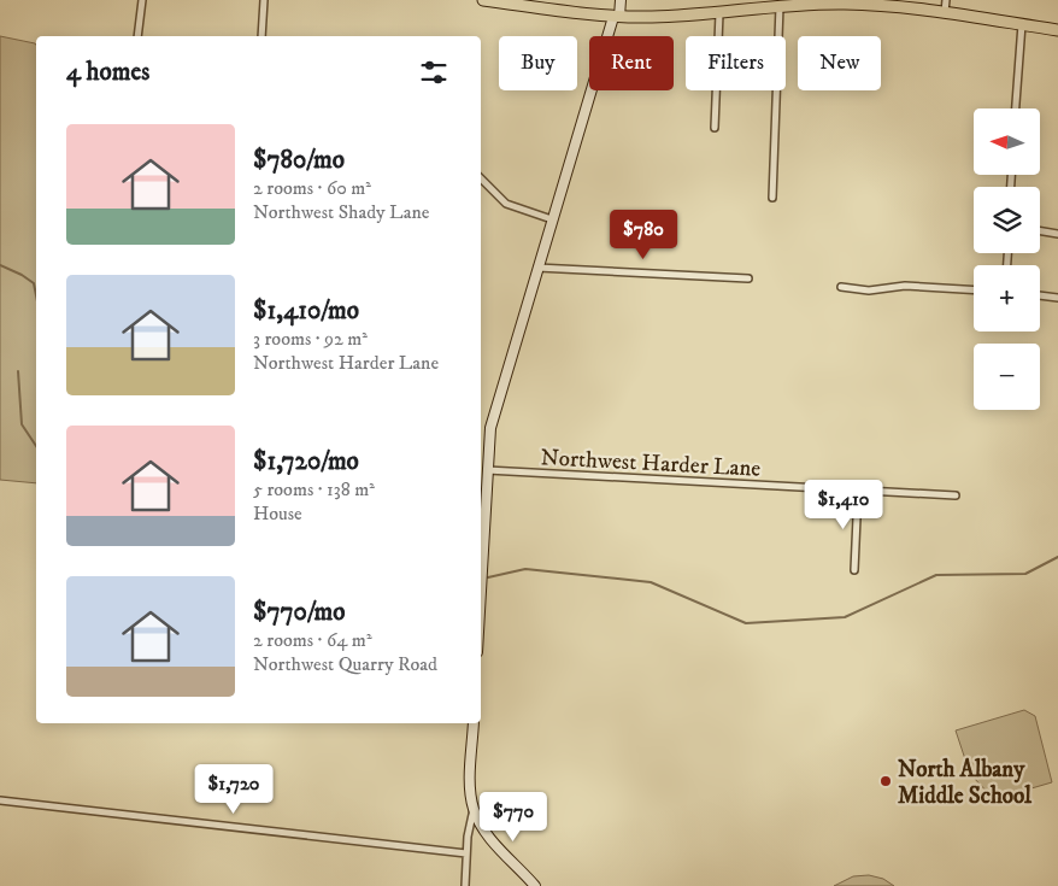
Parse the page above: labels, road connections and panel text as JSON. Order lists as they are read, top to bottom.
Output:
{
  "streets": {
    "street": ["Northwest Harder Lane"]
  },
  "places": ["North Albany Middle School"],
  "north": "left",
  "page": {
    "chip": [
      "Buy",
      "Rent",
      "Filters",
      "New"
    ],
    "heading": "4 homes",
    "map_buttons": ["+", "−"],
    "list": [
      {
        "name": "$780/mo",
        "note": "2 rooms · 60 m² · Northwest Shady Lane"
      },
      {
        "name": "$1,410/mo",
        "note": "3 rooms · 92 m² · Northwest Harder Lane"
      },
      {
        "name": "$1,720/mo",
        "note": "5 rooms · 138 m² · House"
      },
      {
        "name": "$770/mo",
        "note": "2 rooms · 64 m² · Northwest Quarry Road"
      }
    ],
    "price": [
      "$780",
      "$1,410",
      "$1,720",
      "$770"
    ]
  }
}
